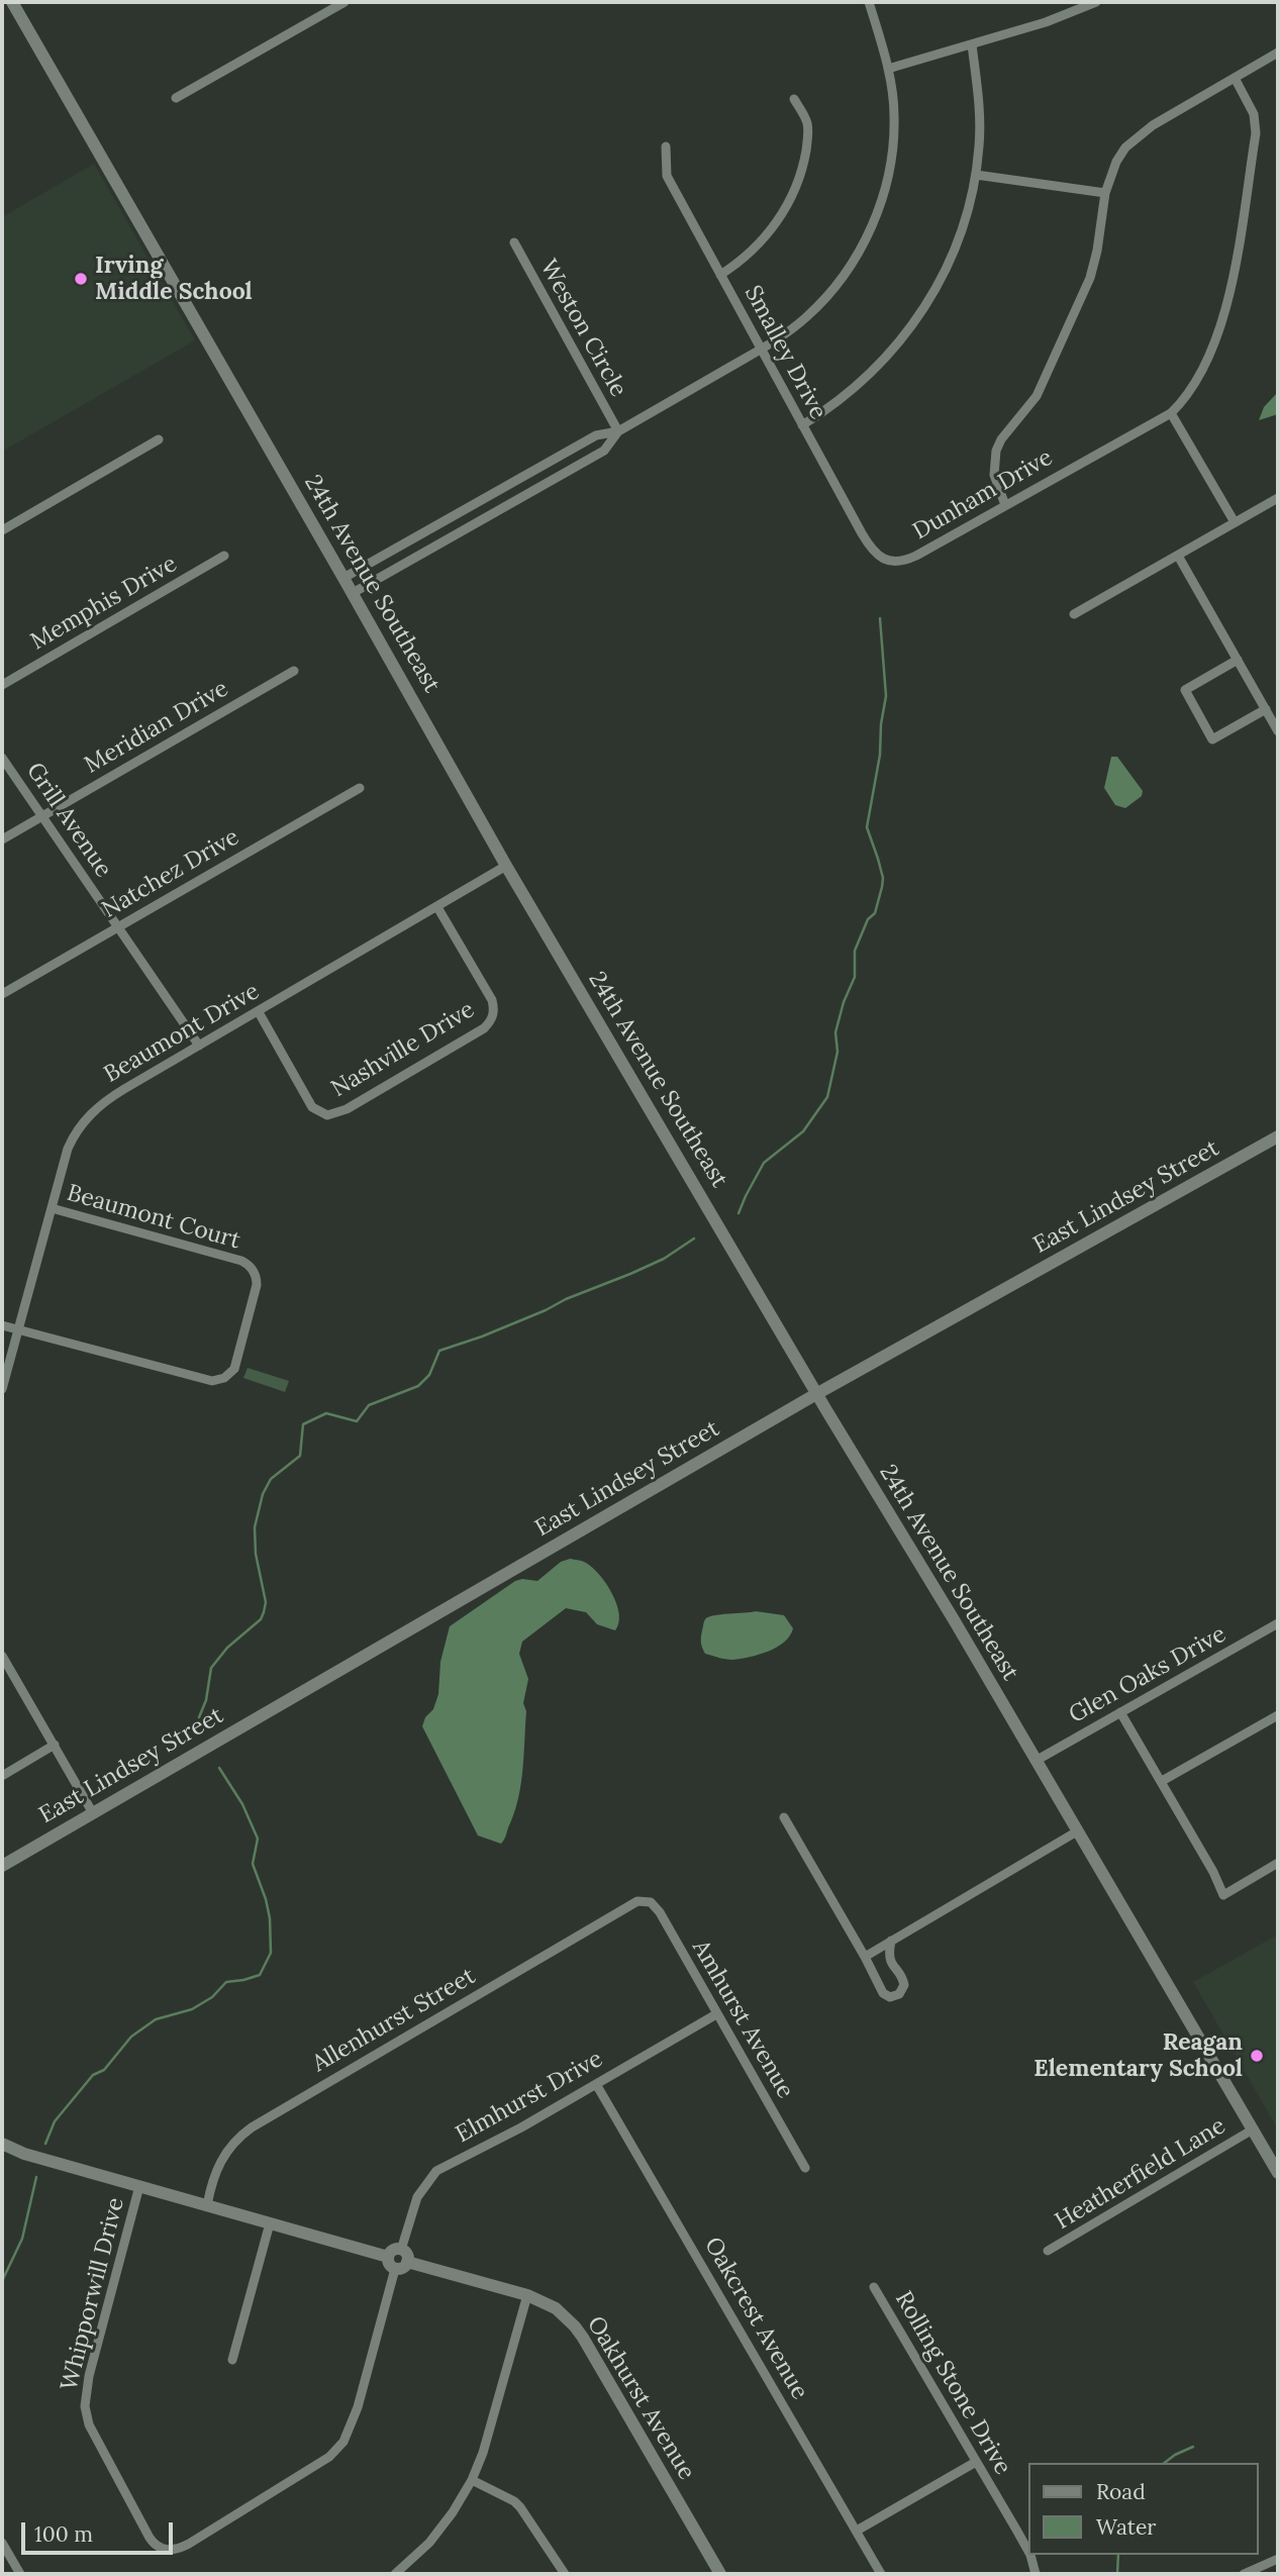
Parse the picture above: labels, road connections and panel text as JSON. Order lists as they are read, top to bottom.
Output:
{
  "streets": {
    "street": [
      "Weston Circle",
      "Smalley Drive",
      "Dunham Drive",
      "24th Avenue Southeast",
      "Memphis Drive",
      "Meridian Drive",
      "Grill Avenue",
      "Natchez Drive",
      "Beaumont Drive",
      "Nashville Drive",
      "East Lindsey Street",
      "Beaumont Court",
      "Glen Oaks Drive",
      "Amhurst Avenue",
      "Allenhurst Street",
      "Elmhurst Drive",
      "Heatherfield Lane",
      "Whipporwill Drive",
      "Oakcrest Avenue",
      "Rolling Stone Drive",
      "Oakhurst Avenue"
    ]
  },
  "crossings": [
    ["Smalley Drive", "Dunham Drive"],
    ["24th Avenue Southeast", "Beaumont Drive"],
    ["24th Avenue Southeast", "East Lindsey Street"],
    ["24th Avenue Southeast", "Glen Oaks Drive"],
    ["24th Avenue Southeast", "Heatherfield Lane"],
    ["Meridian Drive", "Grill Avenue"],
    ["Grill Avenue", "Natchez Drive"],
    ["Grill Avenue", "Beaumont Drive"],
    ["Beaumont Drive", "Nashville Drive"],
    ["Beaumont Drive", "Beaumont Court"],
    ["Amhurst Avenue", "Allenhurst Street"],
    ["Amhurst Avenue", "Elmhurst Drive"],
    ["Elmhurst Drive", "Whipporwill Drive"],
    ["Elmhurst Drive", "Oakcrest Avenue"],
    ["Elmhurst Drive", "Oakhurst Avenue"],
    ["Whipporwill Drive", "Oakhurst Avenue"]
  ],
  "places": ["Irving Middle School", "Reagan Elementary School"],
  "legend": ["Road", "Water"],
  "scale_bar": "100 m"
}
